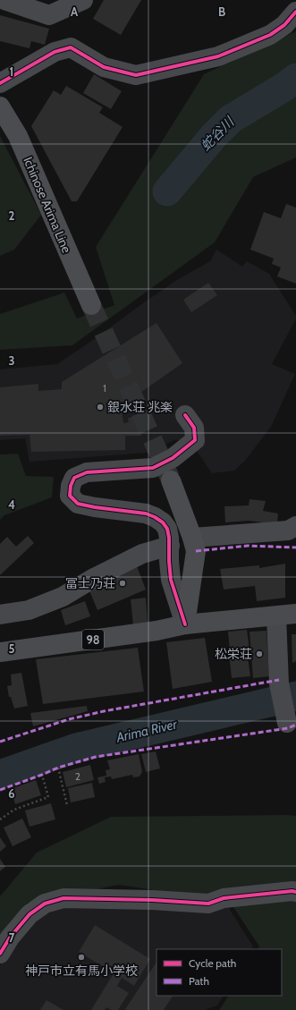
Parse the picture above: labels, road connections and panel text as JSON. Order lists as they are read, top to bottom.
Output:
{
  "streets": {
    "main road": ["Ichinose Arima Line", "98"]
  },
  "water": ["蛇谷川", "Arima River"],
  "places": [
    "銀水荘 兆楽",
    "冨士乃荘",
    "松栄荘",
    "神戸市立有馬小学校"
  ],
  "house_numbers": ["1", "2"],
  "legend": ["Cycle path", "Path"],
  "grid": {
    "columns": ["A", "B"],
    "rows": [
      "1",
      "2",
      "3",
      "4",
      "5",
      "6",
      "7"
    ]
  }
}
